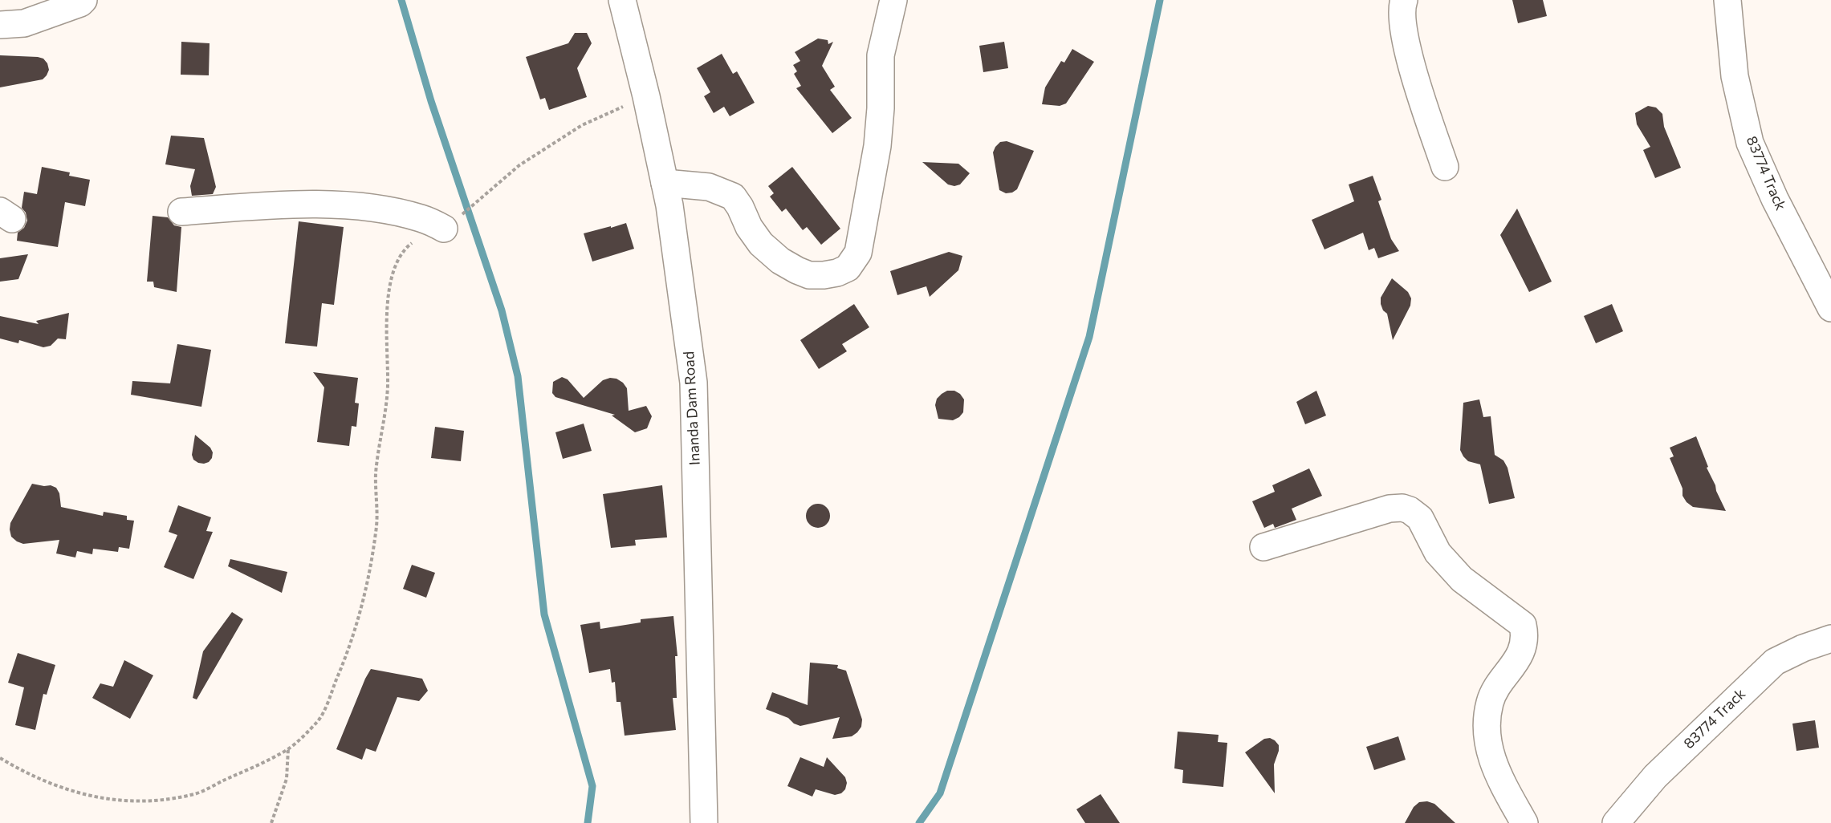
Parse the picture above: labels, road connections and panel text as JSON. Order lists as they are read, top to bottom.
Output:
{
  "streets": {
    "street": ["83774 Track", "Inanda Dam Road"]
  }
}
